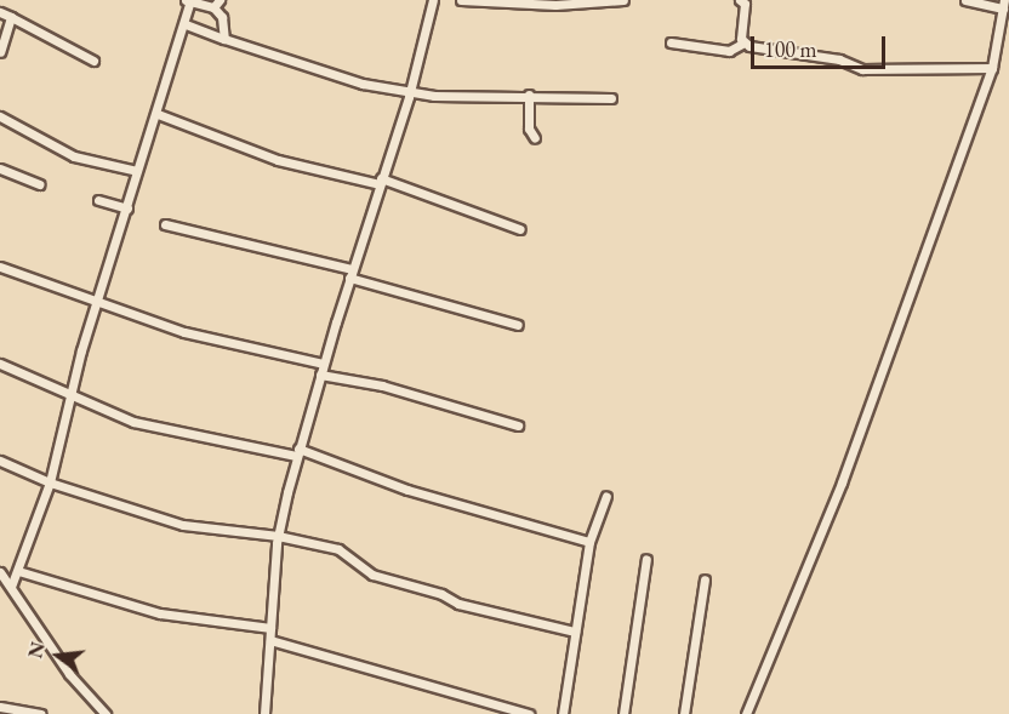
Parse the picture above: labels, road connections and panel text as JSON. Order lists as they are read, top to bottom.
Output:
{
  "scale_bar": "100 m",
  "north": "left"
}
